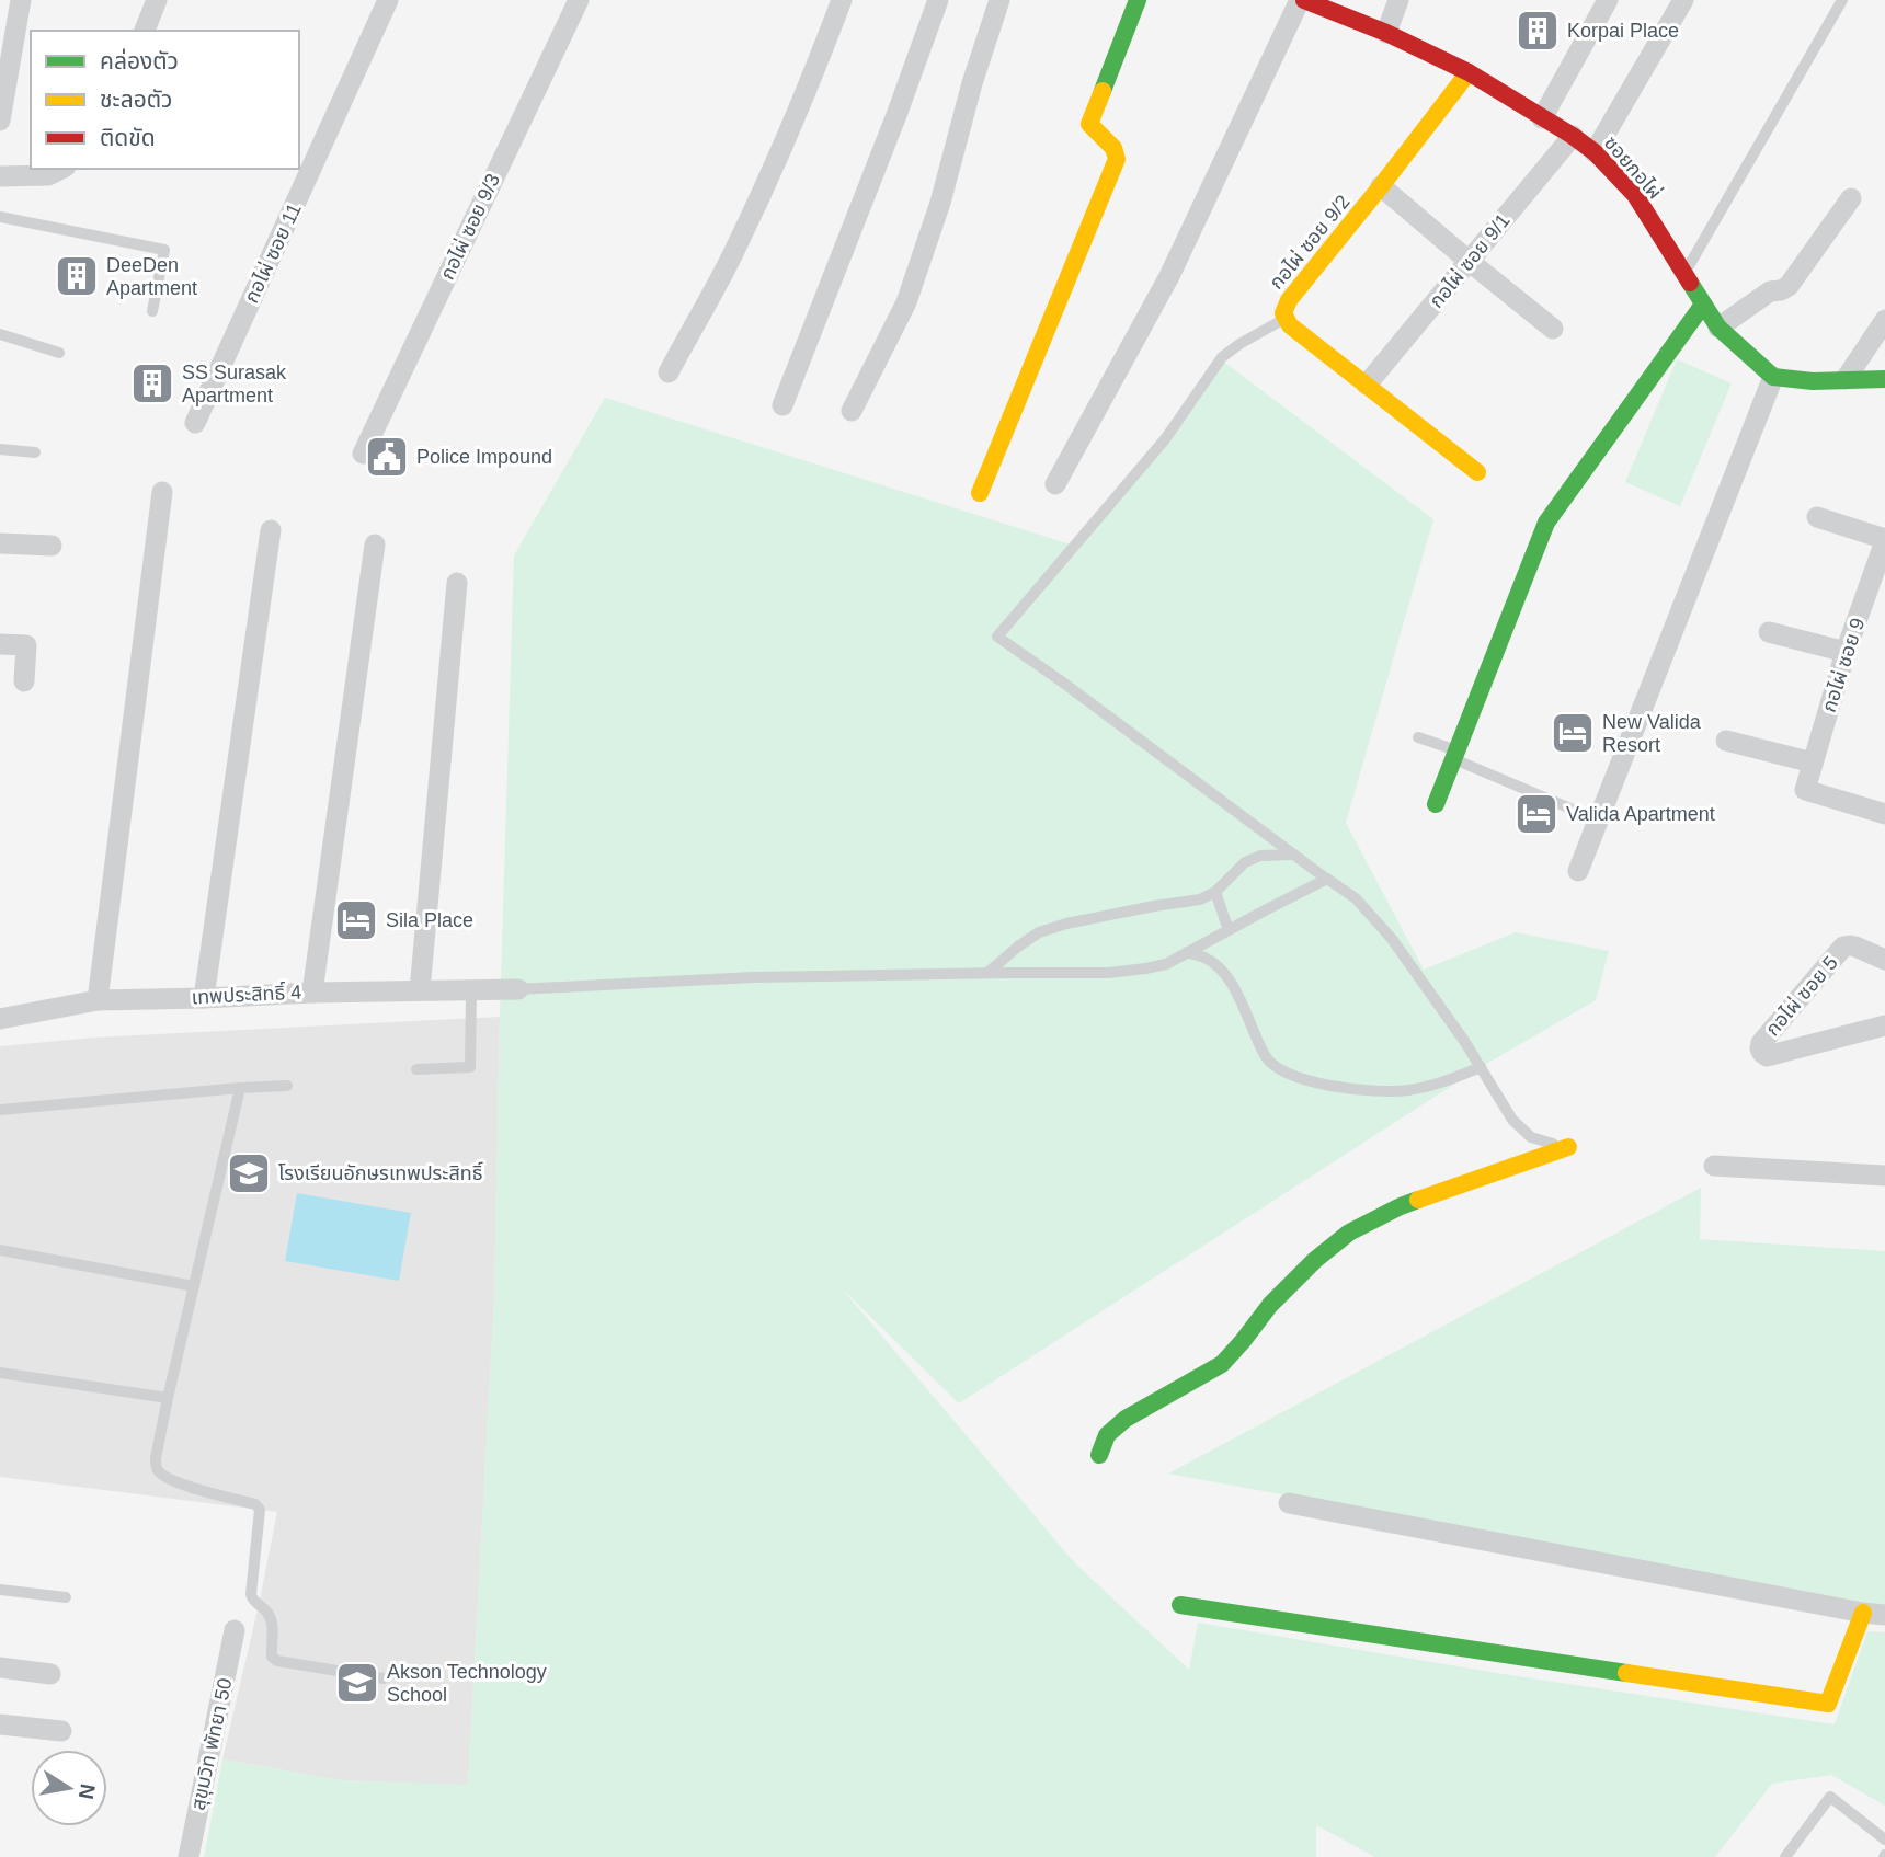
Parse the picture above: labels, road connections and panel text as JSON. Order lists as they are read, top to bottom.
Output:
{
  "streets": {
    "street": [
      "ซอยกอไผ่",
      "กอไผ่ ซอย 9/3",
      "กอไผ่ ซอย 9/2",
      "กอไผ่ ซอย 11",
      "กอไผ่ ซอย 9/1",
      "กอไผ่ ซอย 9",
      "เทพประสิทธิ์ 4",
      "กอไผ่ ซอย 5",
      "สุขุมวิท พัทยา 50"
    ]
  },
  "crossings": [
    ["ซอยกอไผ่", "กอไผ่ ซอย 9/2"],
    ["ซอยกอไผ่", "กอไผ่ ซอย 9/1"],
    ["กอไผ่ ซอย 9/2", "กอไผ่ ซอย 9/1"]
  ],
  "places": {
    "building": ["Korpai Place", "DeeDen Apartment", "SS Surasak Apartment"],
    "public building": ["Police Impound"],
    "hotel": ["New Valida Resort", "Valida Apartment", "Sila Place"],
    "school or university": ["โรงเรียนอักษรเทพประสิทธิ์", "Akson Technology School"]
  },
  "legend": ["คล่องตัว", "ชะลอตัว", "ติดขัด"],
  "north": "right"
}
